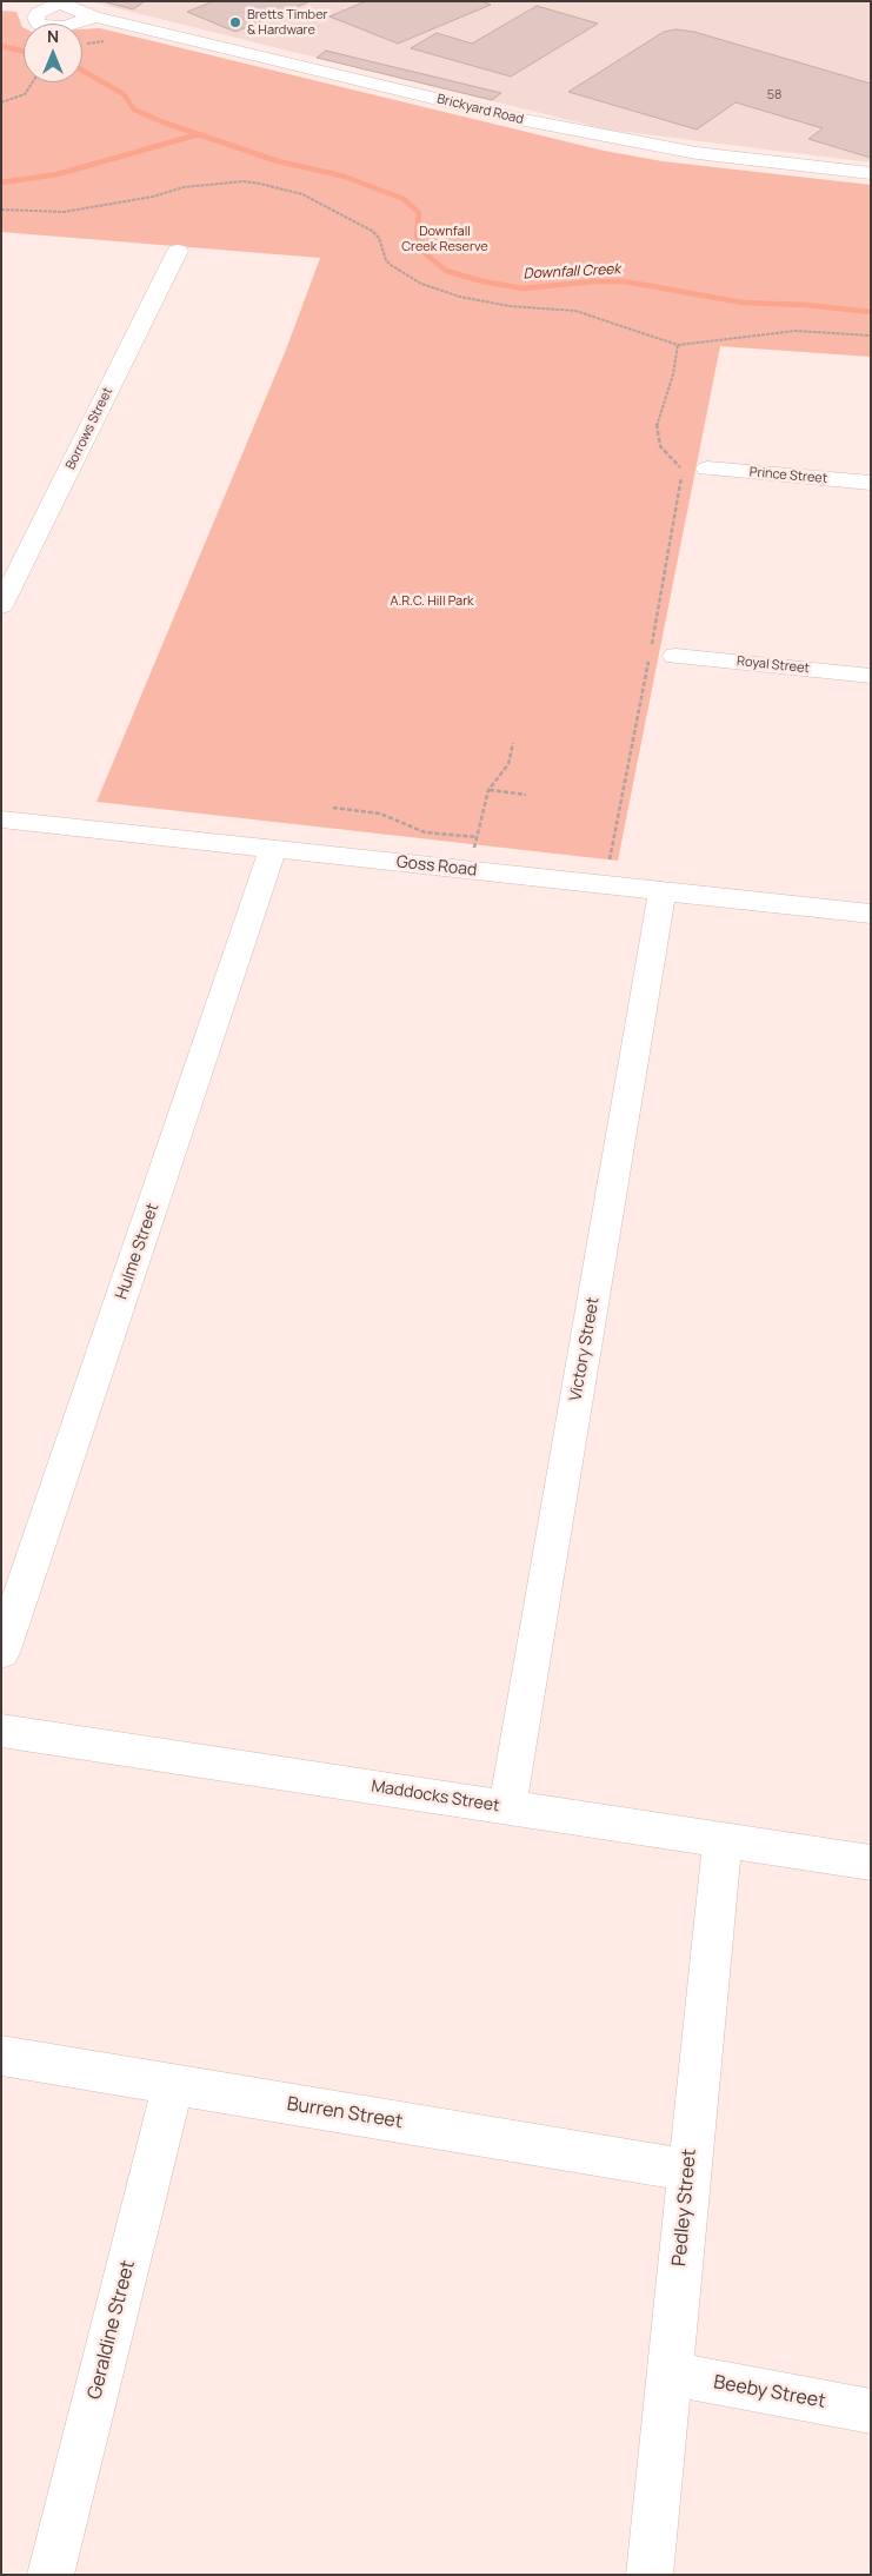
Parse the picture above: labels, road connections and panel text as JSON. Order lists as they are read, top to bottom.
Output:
{
  "streets": {
    "street": [
      "Brickyard Road",
      "Borrows Street",
      "Prince Street",
      "Royal Street",
      "Goss Road",
      "Hulme Street",
      "Victory Street",
      "Maddocks Street",
      "Burren Street",
      "Pedley Street",
      "Geraldine Street",
      "Beeby Street"
    ]
  },
  "crossings": [
    ["Goss Road", "Hulme Street"],
    ["Goss Road", "Victory Street"],
    ["Victory Street", "Maddocks Street"],
    ["Maddocks Street", "Pedley Street"],
    ["Burren Street", "Pedley Street"],
    ["Burren Street", "Geraldine Street"],
    ["Pedley Street", "Beeby Street"]
  ],
  "water": ["Downfall Creek"],
  "parks": ["Downfall Creek Reserve", "A.R.C. Hill Park"],
  "places": ["Bretts Timber & Hardware"],
  "house_numbers": ["58"],
  "north": "top"
}
